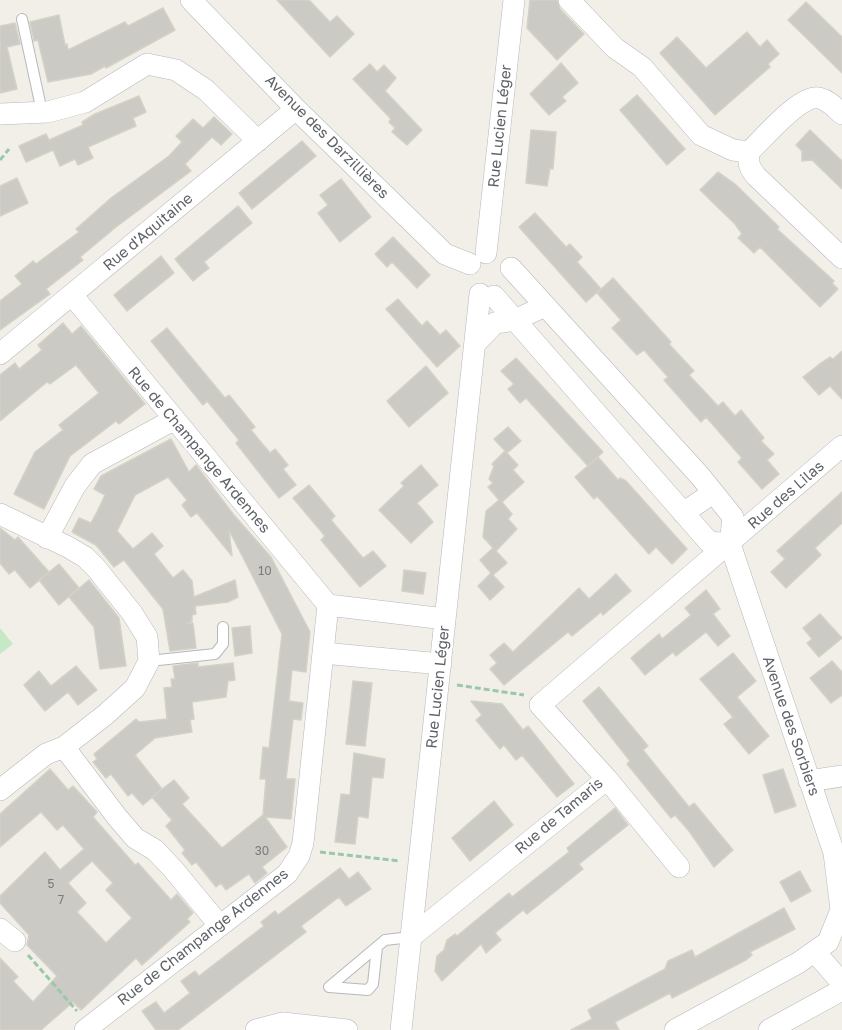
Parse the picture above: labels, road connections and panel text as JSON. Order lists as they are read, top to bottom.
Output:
{
  "streets": {
    "street": [
      "Rue Lucien Léger",
      "Avenue des Darzillières",
      "Rue d'Aquitaine",
      "Rue de Champange Ardennes",
      "Rue des Lilas",
      "Avenue des Sorbiers",
      "Rue de Tamaris"
    ]
  },
  "crossings": [
    ["Rue Lucien Léger", "Avenue des Darzillières"],
    ["Rue Lucien Léger", "Avenue des Sorbiers"],
    ["Rue Lucien Léger", "Rue de Tamaris"],
    ["Avenue des Darzillières", "Rue d'Aquitaine"],
    ["Avenue des Darzillières", "Avenue des Sorbiers"],
    ["Rue d'Aquitaine", "Rue de Champange Ardennes"],
    ["Rue des Lilas", "Avenue des Sorbiers"]
  ],
  "house_numbers": [
    "10",
    "30",
    "5",
    "7"
  ]
}
